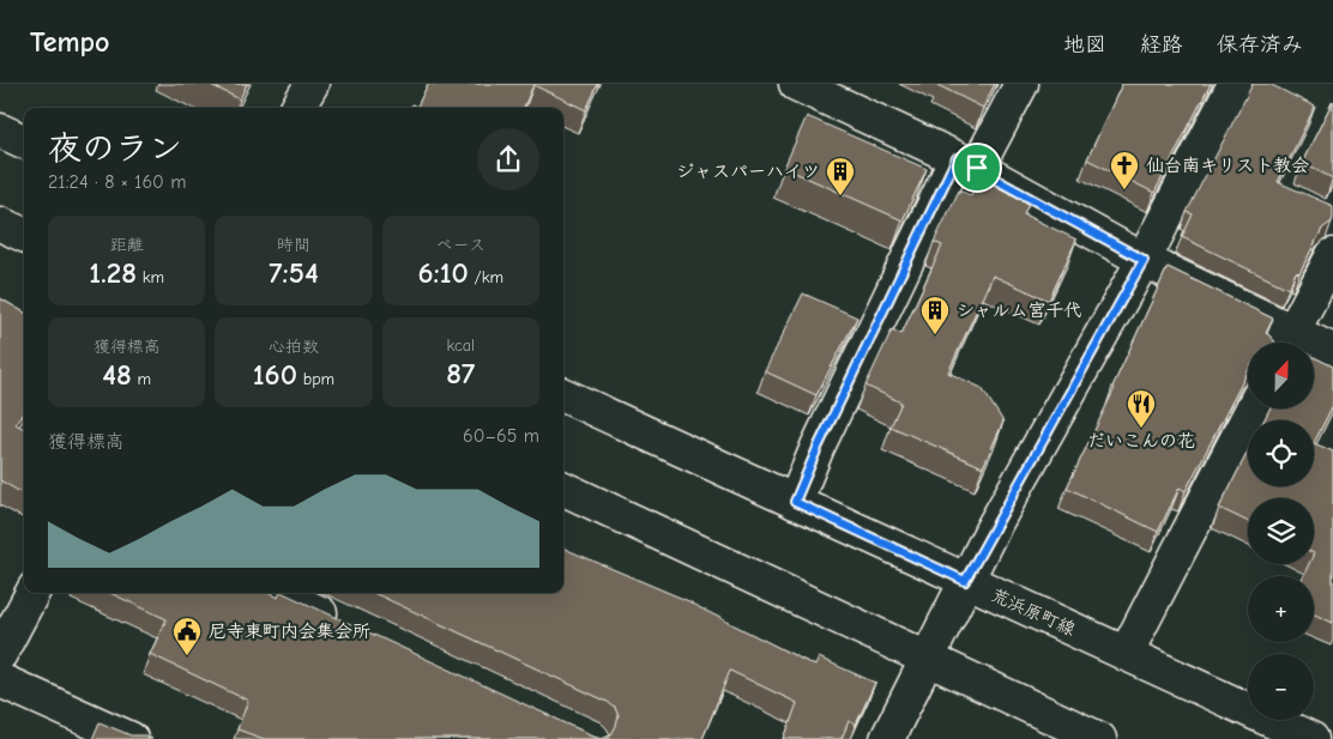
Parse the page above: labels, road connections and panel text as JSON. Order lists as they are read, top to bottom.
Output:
{
  "streets": {
    "street": ["荒浜原町線"]
  },
  "places": {
    "church": ["仙台南キリスト教会"],
    "building": ["ジャスパーハイツ", "シャルム宮千代"],
    "restaurant": ["だいこんの花"],
    "public building": ["尼寺東町内会集会所"]
  },
  "north": "top",
  "page": {
    "header": "Tempo",
    "nav": ["地図", "経路", "保存済み"],
    "heading": ["夜のラン", "21:24 · 8 × 160 m"],
    "stats": [
      ["距離", "1.28 km"],
      ["時間", "7:54"],
      ["ペース", "6:10 /km"],
      ["獲得標高", "48 m"],
      ["心拍数", "160 bpm"],
      ["kcal", "87"]
    ],
    "map_buttons": ["+", "−"],
    "chart": ["獲得標高", "60–65 m"]
  }
}
